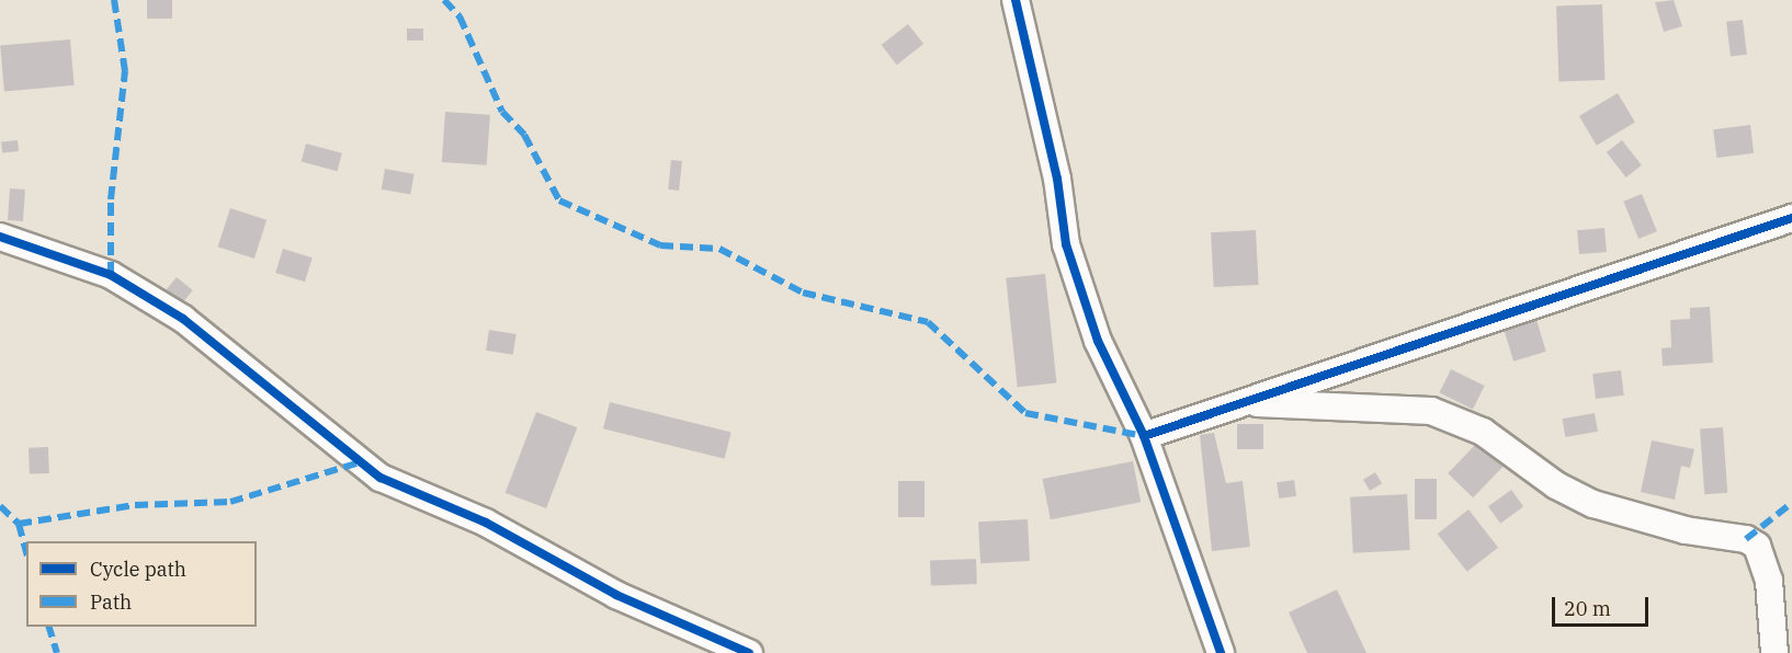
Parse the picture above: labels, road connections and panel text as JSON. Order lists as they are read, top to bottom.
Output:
{
  "legend": ["Cycle path", "Path"],
  "scale_bar": "20 m"
}
